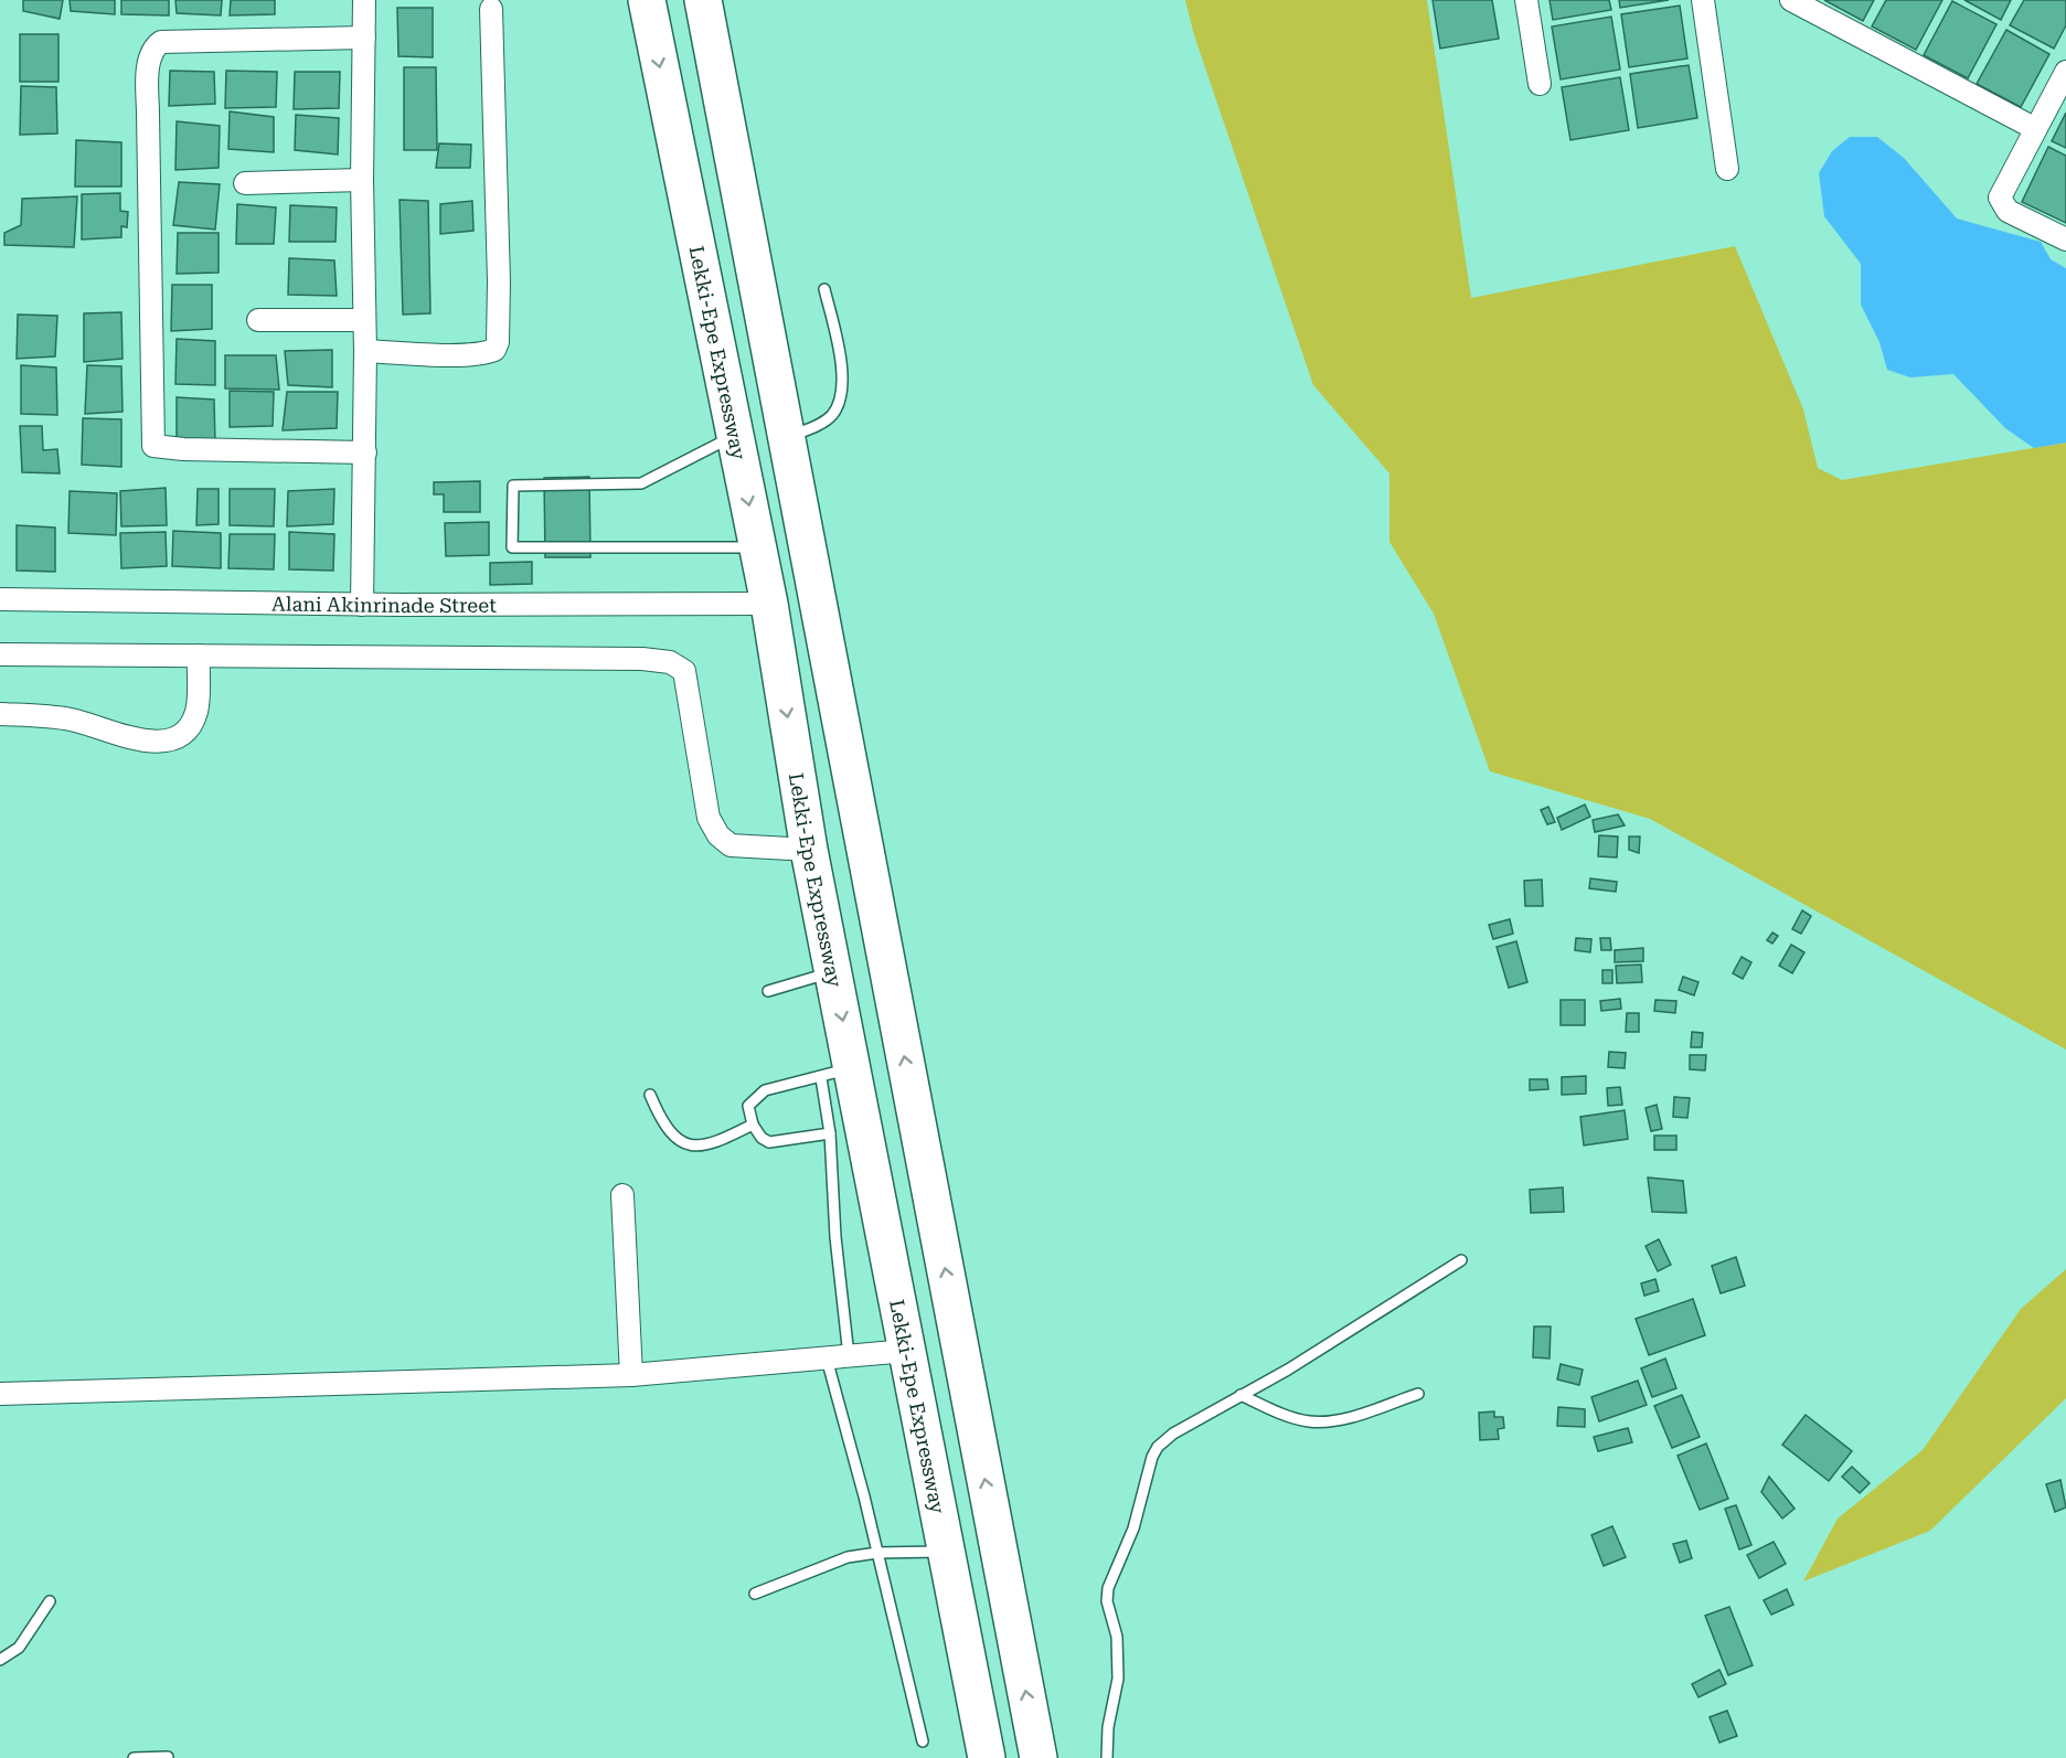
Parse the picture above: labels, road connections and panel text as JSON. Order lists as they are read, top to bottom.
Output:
{
  "streets": {
    "highway": ["Lekki-Epe Expressway"],
    "street": ["Alani Akinrinade Street"]
  },
  "crossings": [
    ["Lekki-Epe Expressway", "Alani Akinrinade Street"]
  ]
}
